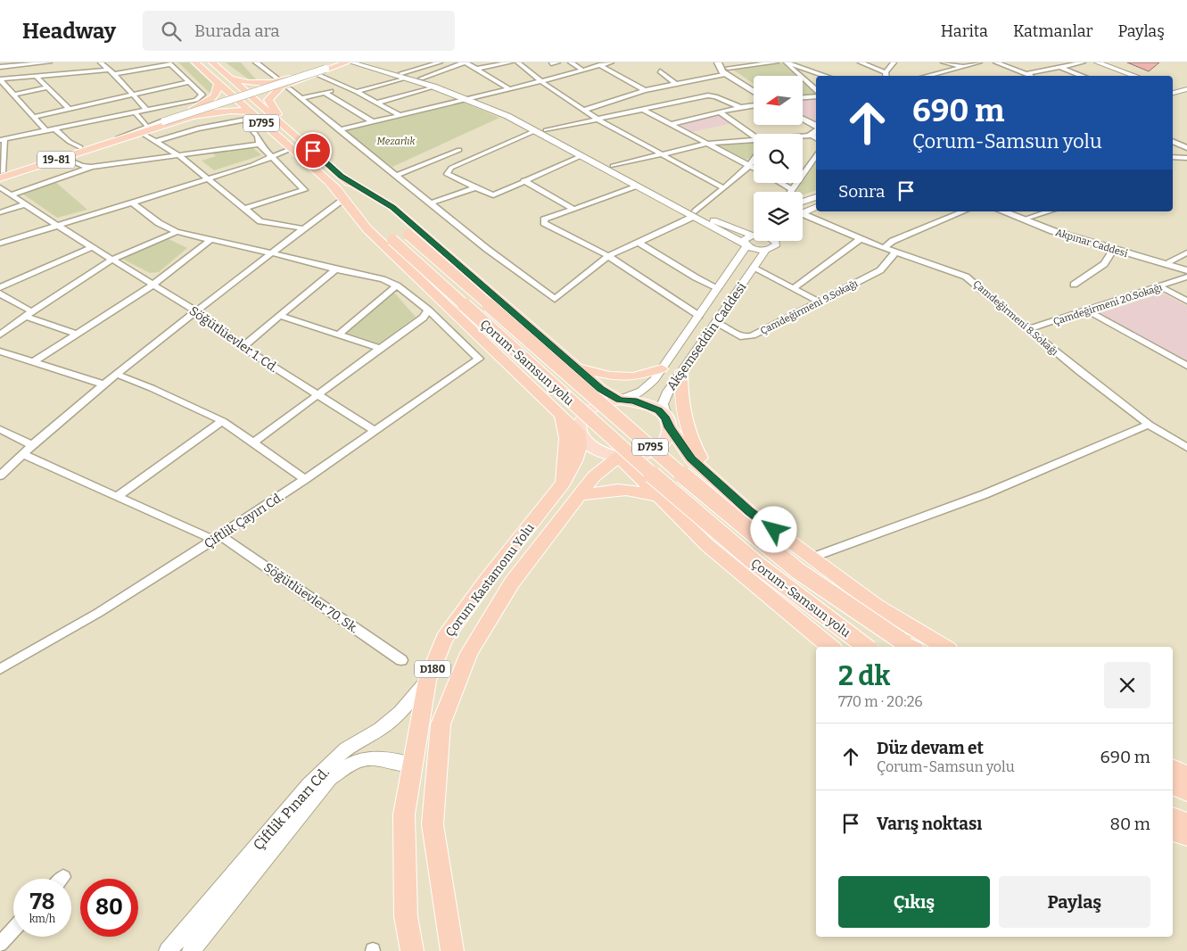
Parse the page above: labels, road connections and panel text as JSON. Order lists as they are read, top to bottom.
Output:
{
  "streets": {
    "highway": [
      "D795",
      "19-81",
      "Çorum-Samsun yolu",
      "Çorum Kastamonu Yolu",
      "D180"
    ],
    "main road": ["Akpınar Caddesi"],
    "street": [
      "Çamdeğirmeni 20.Sokağı",
      "Çamdeğirmeni 9.Sokağı",
      "Çamdeğirmeni 8.Sokağı",
      "Akşemseddin Caddesi",
      "Söğütlüevler 1. Cd.",
      "Çiftlik Çayırı Cd.",
      "Söğütlüevler 70. Sk.",
      "Çiftlik Pınarı Cd."
    ]
  },
  "crossings": [
    ["Çamdeğirmeni 20.Sokağı", "Çamdeğirmeni 8.Sokağı"],
    ["Çamdeğirmeni 9.Sokağı", "Çamdeğirmeni 8.Sokağı"],
    ["Çamdeğirmeni 9.Sokağı", "Akşemseddin Caddesi"],
    ["Akşemseddin Caddesi", "Çorum Kastamonu Yolu"],
    ["Söğütlüevler 1. Cd.", "Çiftlik Çayırı Cd."],
    ["Çiftlik Çayırı Cd.", "Söğütlüevler 70. Sk."],
    ["Çorum Kastamonu Yolu", "Çiftlik Pınarı Cd."]
  ],
  "parks": ["Mezarlık"],
  "north": "left",
  "page": {
    "header": "Headway",
    "search": "Burada ara",
    "nav": ["Harita", "Katmanlar", "Paylaş"],
    "turn": ["690 m", "Çorum-Samsun yolu"],
    "then": "Sonra",
    "heading": ["2 dk", "770 m · 20:26"],
    "list": [
      {
        "name": "Düz devam et",
        "note": "Çorum-Samsun yolu",
        "value": "690 m"
      },
      {
        "name": "Varış noktası",
        "value": "80 m"
      }
    ],
    "buttons": ["Çıkış", "Paylaş"],
    "speed": "78 km/h",
    "limit": "80"
  }
}
